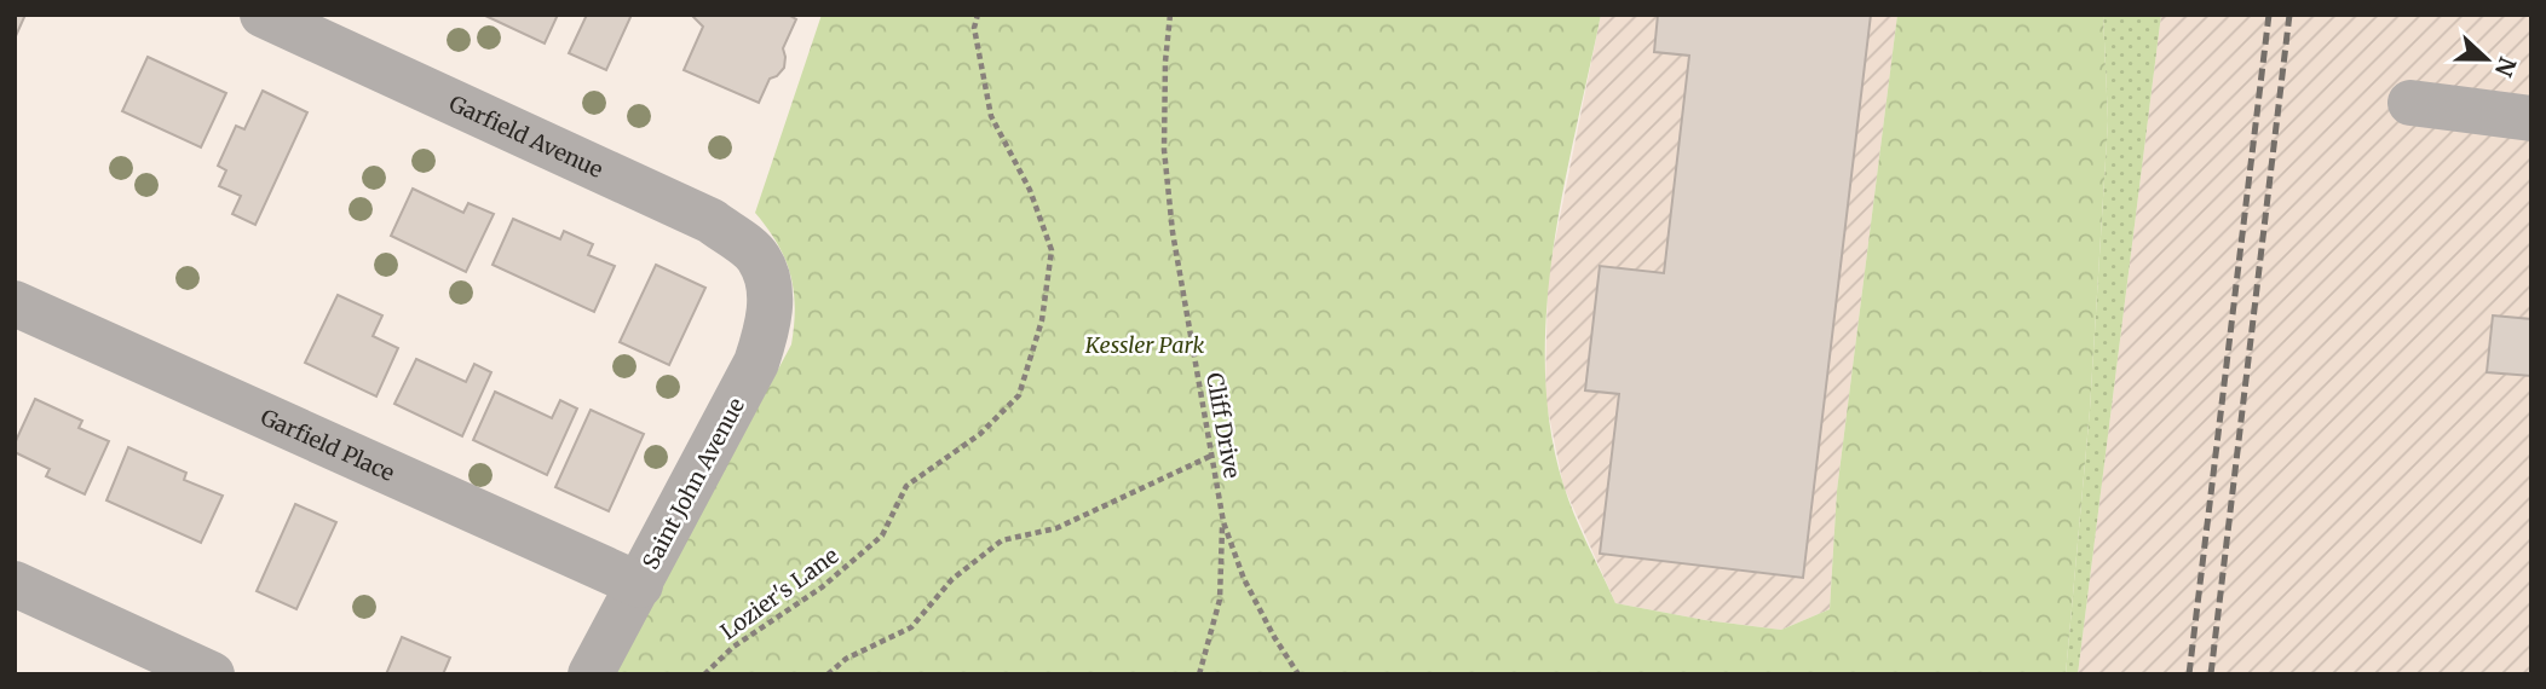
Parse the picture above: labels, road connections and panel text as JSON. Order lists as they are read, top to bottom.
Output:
{
  "streets": {
    "street": ["Garfield Avenue", "Garfield Place", "Saint John Avenue"],
    "path": ["Cliff Drive", "Lozier's Lane"]
  },
  "crossings": [
    ["Garfield Avenue", "Saint John Avenue"],
    ["Garfield Place", "Saint John Avenue"]
  ],
  "parks": ["Kessler Park"],
  "north": "right"
}
